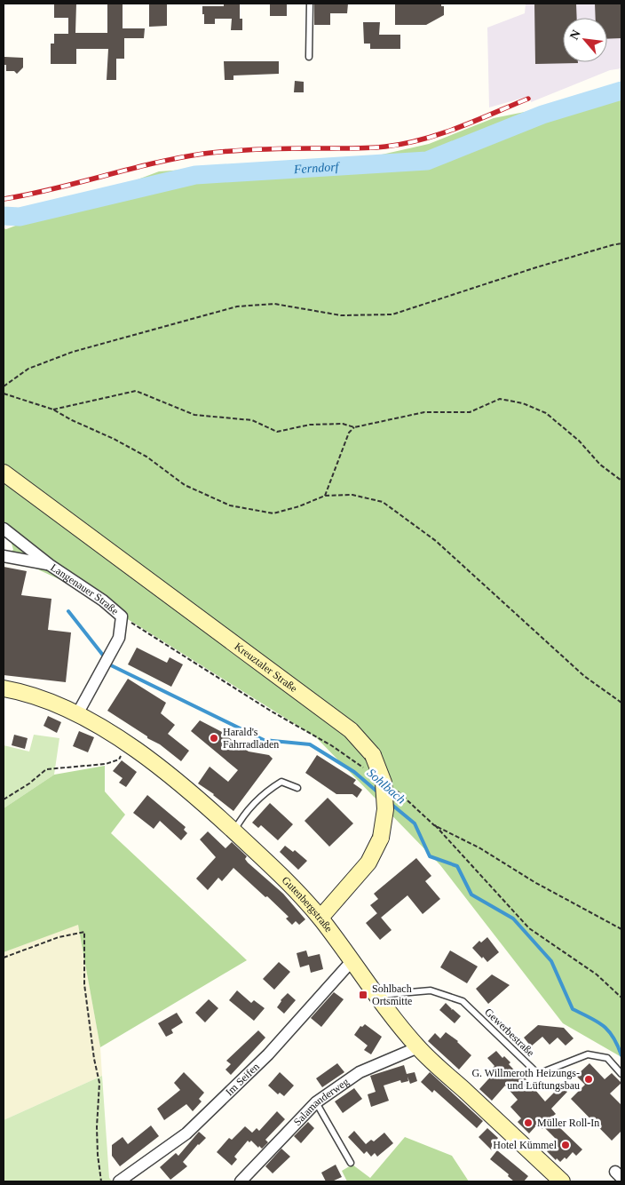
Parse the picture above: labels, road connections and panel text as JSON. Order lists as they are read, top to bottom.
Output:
{
  "streets": {
    "street": [
      "Langenauer Straße",
      "Kreuztaler Straße",
      "Gutenbergstraße",
      "Im Seifen",
      "Salamanderweg"
    ],
    "lane": ["Gewerbestraße"]
  },
  "crossings": [
    ["Langenauer Straße", "Gutenbergstraße"],
    ["Kreuztaler Straße", "Gutenbergstraße"],
    ["Gutenbergstraße", "Gewerbestraße"],
    ["Gutenbergstraße", "Im Seifen"],
    ["Gutenbergstraße", "Salamanderweg"]
  ],
  "water": ["Ferndorf", "Sohlbach"],
  "places": {
    "other": [
      "Harald's Fahrradladen",
      "G. Willmeroth Heizungs- und Lüftungsbau",
      "Müller Roll-In",
      "Hotel Kümmel"
    ],
    "transit": ["Sohlbach Ortsmitte"]
  },
  "north": "top left"
}
